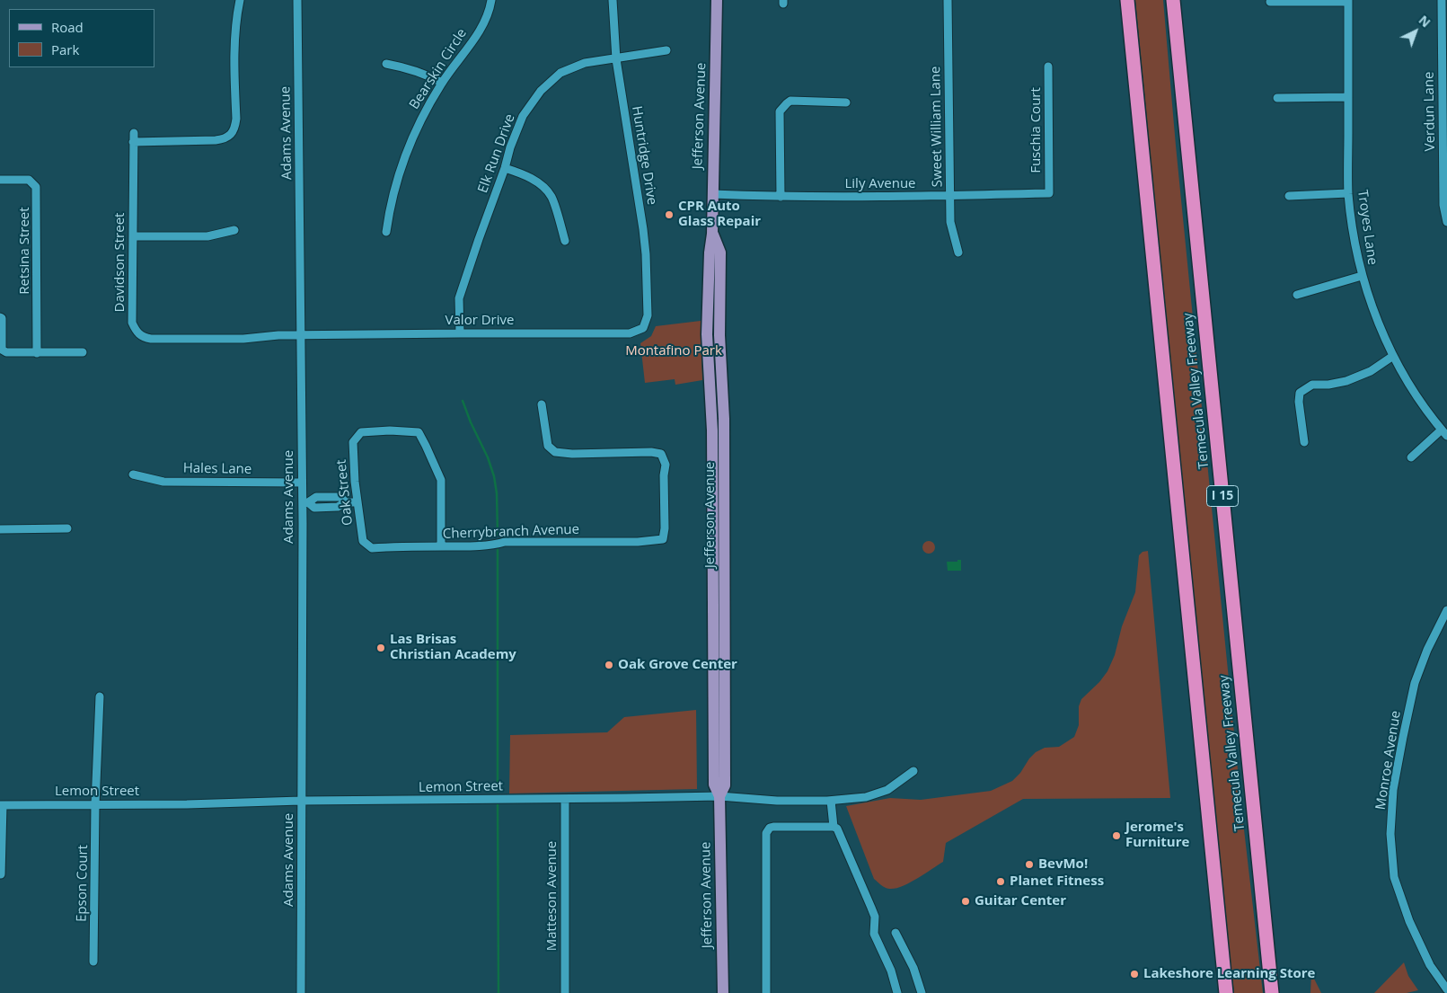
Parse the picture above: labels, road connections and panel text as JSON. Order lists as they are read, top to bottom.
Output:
{
  "streets": {
    "highway": ["Temecula Valley Freeway", "I 15"],
    "main road": ["Jefferson Avenue"],
    "street": [
      "Bearskin Circle",
      "Verdun Lane",
      "Sweet William Lane",
      "Fuschia Court",
      "Adams Avenue",
      "Elk Run Drive",
      "Huntridge Drive",
      "Lily Avenue",
      "Troyes Lane",
      "Retsina Street",
      "Davidson Street",
      "Valor Drive",
      "Hales Lane",
      "Oak Street",
      "Cherrybranch Avenue",
      "Monroe Avenue",
      "Lemon Street",
      "Epson Court",
      "Matteson Avenue"
    ]
  },
  "crossings": [
    ["Jefferson Avenue", "Lily Avenue"],
    ["Jefferson Avenue", "Lemon Street"],
    ["Sweet William Lane", "Lily Avenue"],
    ["Fuschia Court", "Lily Avenue"],
    ["Adams Avenue", "Davidson Street"],
    ["Adams Avenue", "Valor Drive"],
    ["Adams Avenue", "Hales Lane"],
    ["Adams Avenue", "Lemon Street"],
    ["Elk Run Drive", "Huntridge Drive"],
    ["Elk Run Drive", "Valor Drive"],
    ["Huntridge Drive", "Valor Drive"],
    ["Davidson Street", "Valor Drive"],
    ["Oak Street", "Cherrybranch Avenue"],
    ["Lemon Street", "Epson Court"],
    ["Lemon Street", "Matteson Avenue"]
  ],
  "parks": ["Montafino Park"],
  "places": [
    "CPR Auto Glass Repair",
    "Las Brisas Christian Academy",
    "Oak Grove Center",
    "Jerome's Furniture",
    "BevMo!",
    "Planet Fitness",
    "Guitar Center",
    "Lakeshore Learning Store"
  ],
  "legend": ["Road", "Park"],
  "north": "top right"
}
